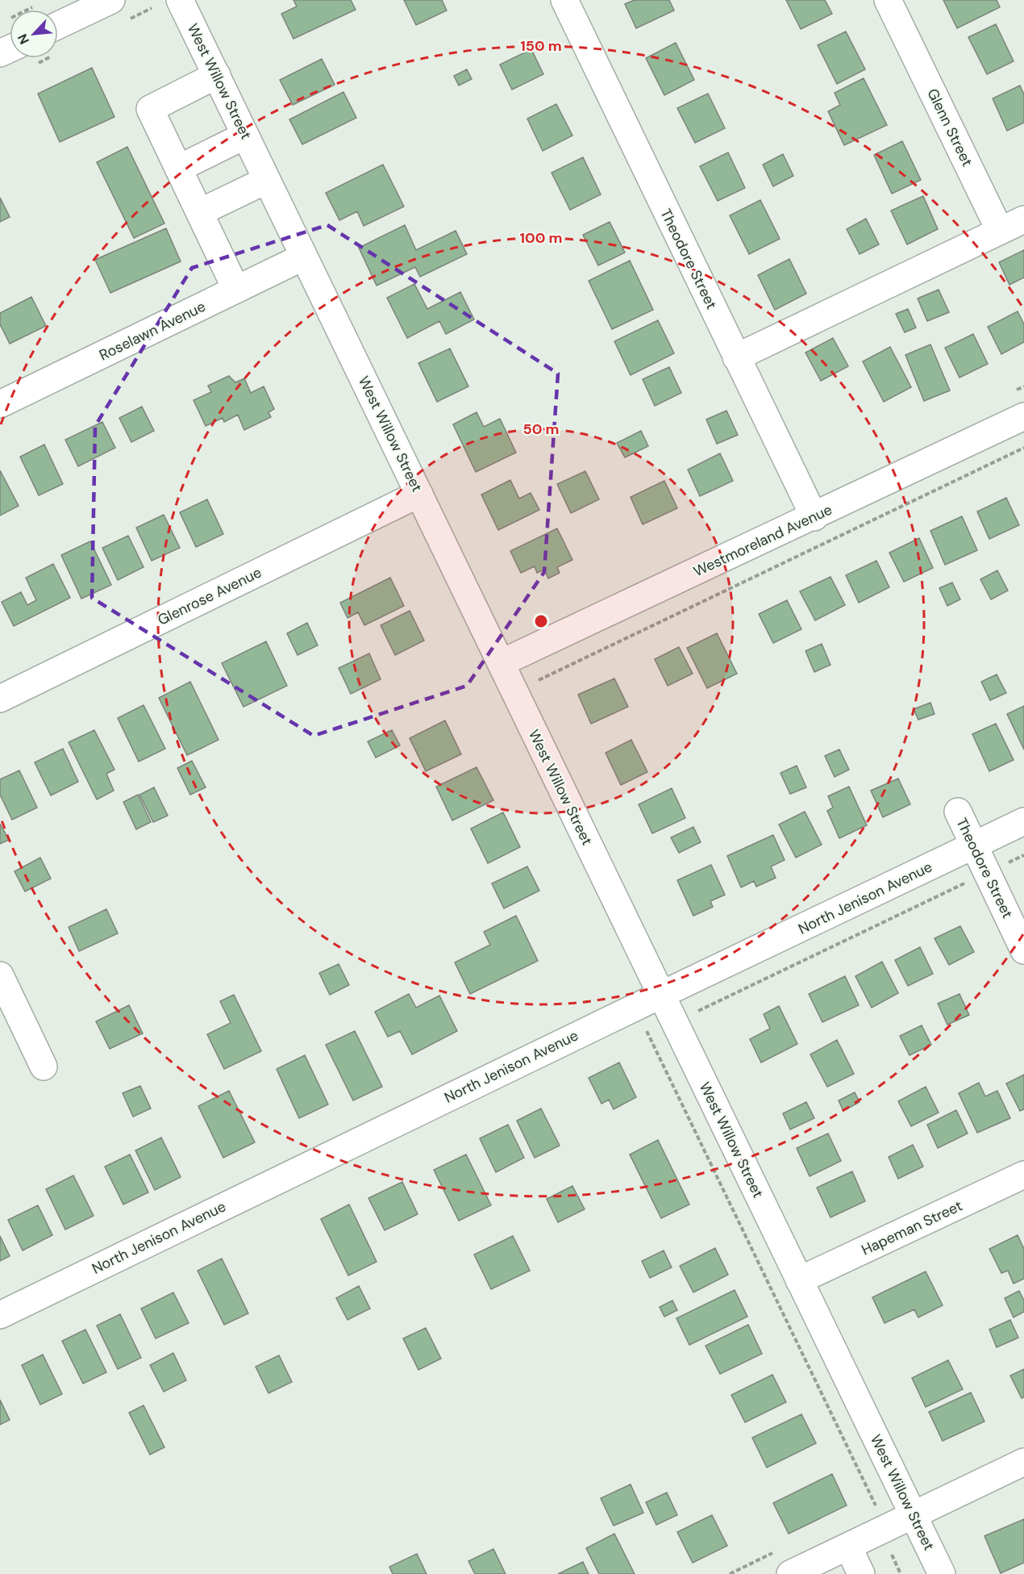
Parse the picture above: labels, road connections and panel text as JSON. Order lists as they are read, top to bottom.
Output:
{
  "streets": {
    "street": [
      "West Willow Street",
      "Glenn Street",
      "Theodore Street",
      "Roselawn Avenue",
      "Westmoreland Avenue",
      "Glenrose Avenue",
      "North Jenison Avenue",
      "Hapeman Street"
    ]
  },
  "crossings": [
    ["West Willow Street", "Roselawn Avenue"],
    ["West Willow Street", "Westmoreland Avenue"],
    ["West Willow Street", "Glenrose Avenue"],
    ["West Willow Street", "North Jenison Avenue"],
    ["West Willow Street", "Hapeman Street"],
    ["Theodore Street", "Westmoreland Avenue"],
    ["Theodore Street", "North Jenison Avenue"]
  ],
  "north": "bottom left",
  "rings": ["150 m", "100 m", "50 m"]
}
